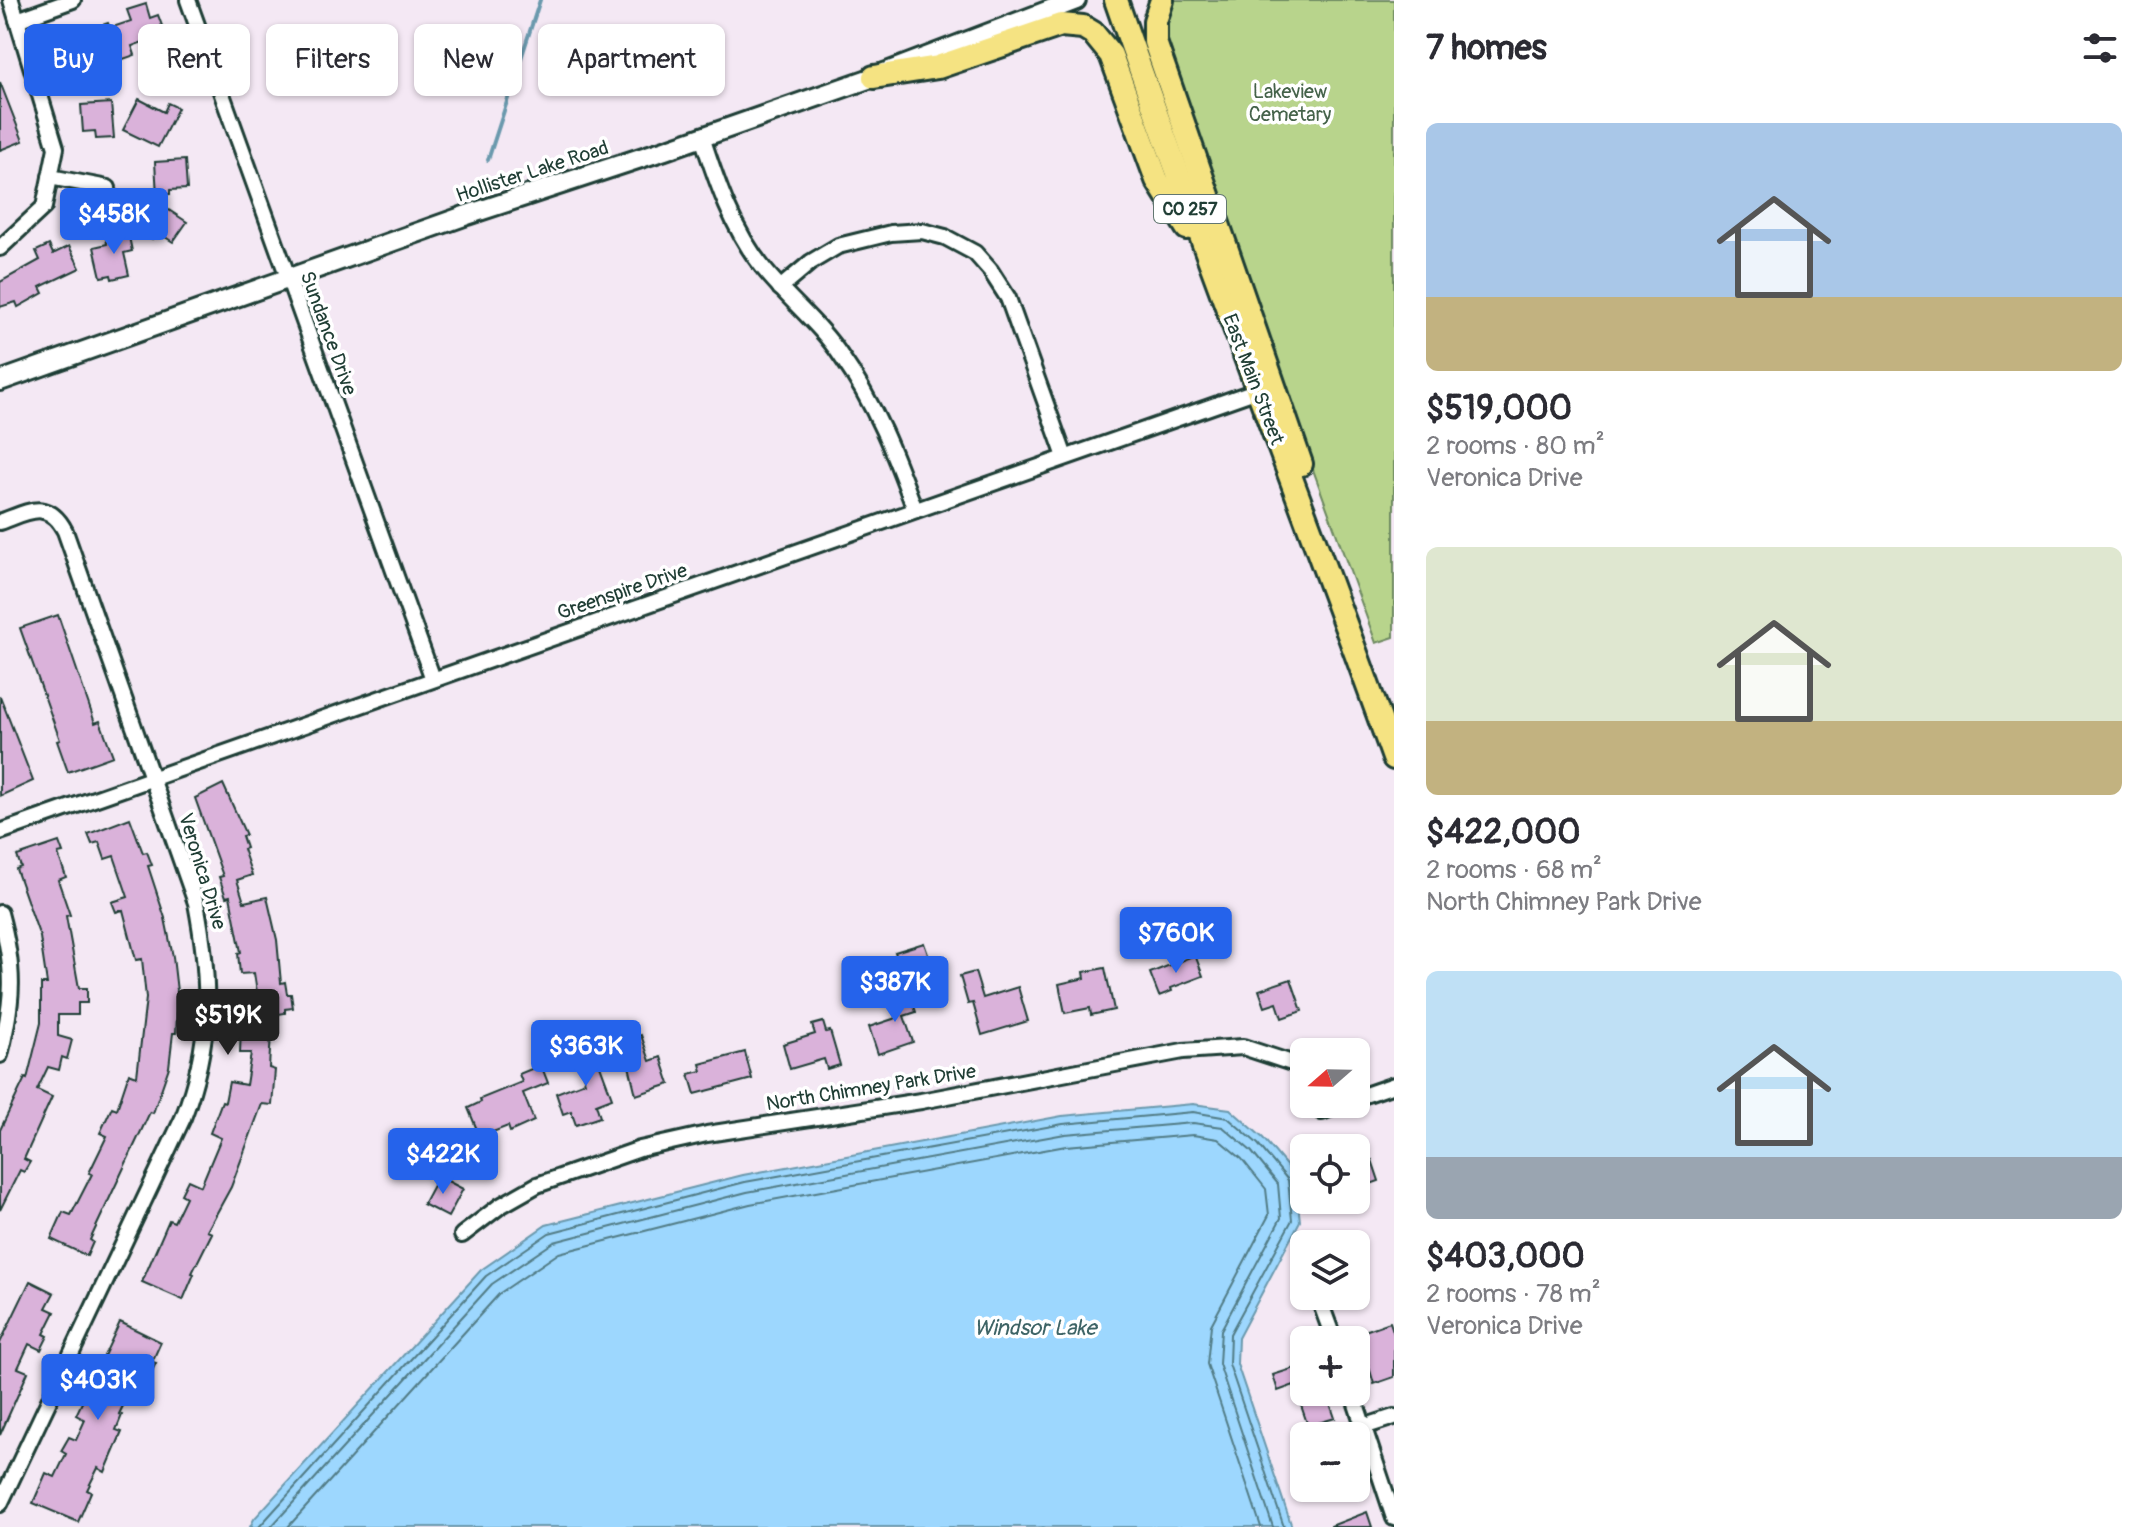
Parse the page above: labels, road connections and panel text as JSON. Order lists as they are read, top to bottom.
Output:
{
  "streets": {
    "main road": ["CO 257", "East Main Street"],
    "street": [
      "Hollister Lake Road",
      "Sundance Drive",
      "Greenspire Drive",
      "Veronica Drive",
      "North Chimney Park Drive"
    ]
  },
  "crossings": [
    ["Hollister Lake Road", "Sundance Drive"],
    ["Sundance Drive", "Greenspire Drive"],
    ["East Main Street", "Greenspire Drive"],
    ["Greenspire Drive", "Veronica Drive"]
  ],
  "water": ["Windsor Lake"],
  "parks": ["Lakeview Cemetary"],
  "north": "left",
  "page": {
    "heading": "7 homes",
    "chip": [
      "Buy",
      "Rent",
      "Filters",
      "New",
      "Apartment"
    ],
    "list": [
      {
        "name": "$519,000",
        "note": "2 rooms · 80 m² · Veronica Drive"
      },
      {
        "name": "$422,000",
        "note": "2 rooms · 68 m² · North Chimney Park Drive"
      },
      {
        "name": "$403,000",
        "note": "2 rooms · 78 m² · Veronica Drive"
      }
    ],
    "price": [
      "$458K",
      "$760K",
      "$387K",
      "$519K",
      "$363K",
      "$422K",
      "$403K"
    ],
    "map_buttons": ["+", "−"]
  }
}
